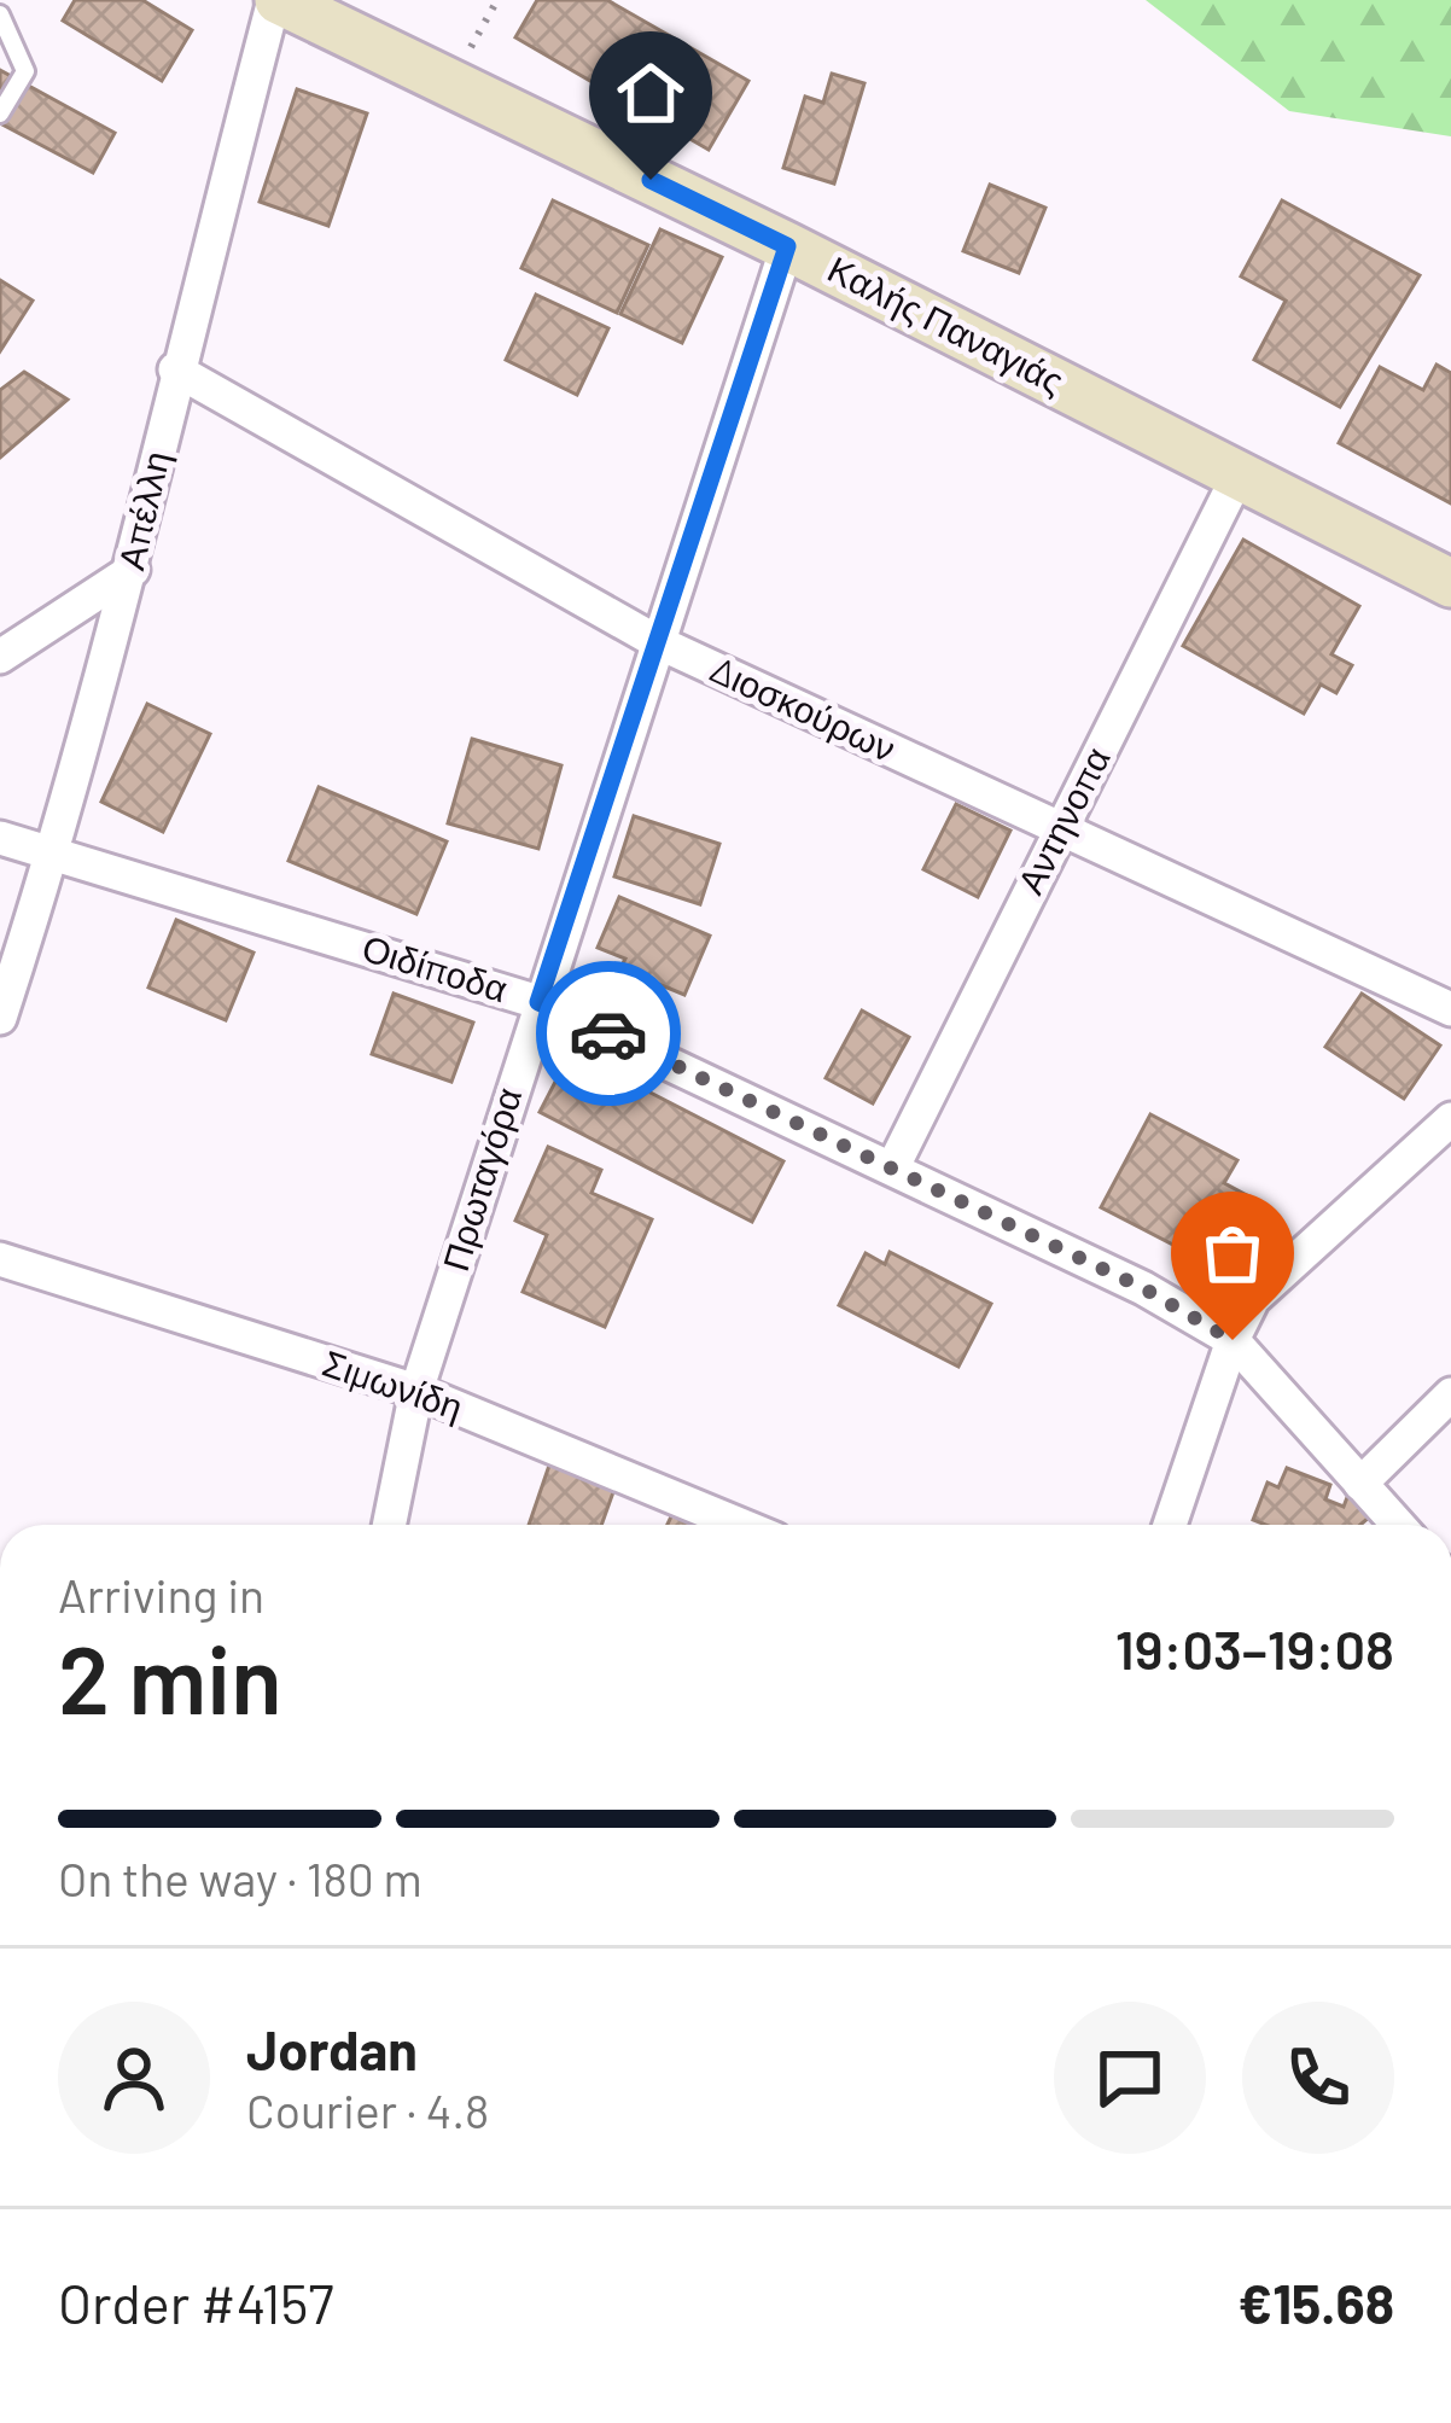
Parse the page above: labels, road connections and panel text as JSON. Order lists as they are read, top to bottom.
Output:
{
  "streets": {
    "street": [
      "Καλής Παναγιάς",
      "Απέλλη",
      "Διοσκούρων",
      "Αντηνοπα",
      "Οιδίποδα",
      "Πρωταγόρα",
      "Σιμωνίδη"
    ]
  },
  "crossings": [
    ["Καλής Παναγιάς", "Απέλλη"],
    ["Καλής Παναγιάς", "Αντηνοπα"],
    ["Καλής Παναγιάς", "Πρωταγόρα"],
    ["Απέλλη", "Διοσκούρων"],
    ["Απέλλη", "Οιδίποδα"],
    ["Διοσκούρων", "Αντηνοπα"],
    ["Διοσκούρων", "Πρωταγόρα"],
    ["Αντηνοπα", "Οιδίποδα"],
    ["Οιδίποδα", "Πρωταγόρα"],
    ["Πρωταγόρα", "Σιμωνίδη"]
  ],
  "page": {
    "heading": ["2 min", "Arriving in", "19:03–19:08"],
    "panel": [
      "Jordan",
      "Courier · 4.8",
      "Order #4157",
      "€15.68"
    ],
    "bar": "On the way · 180 m"
  }
}
